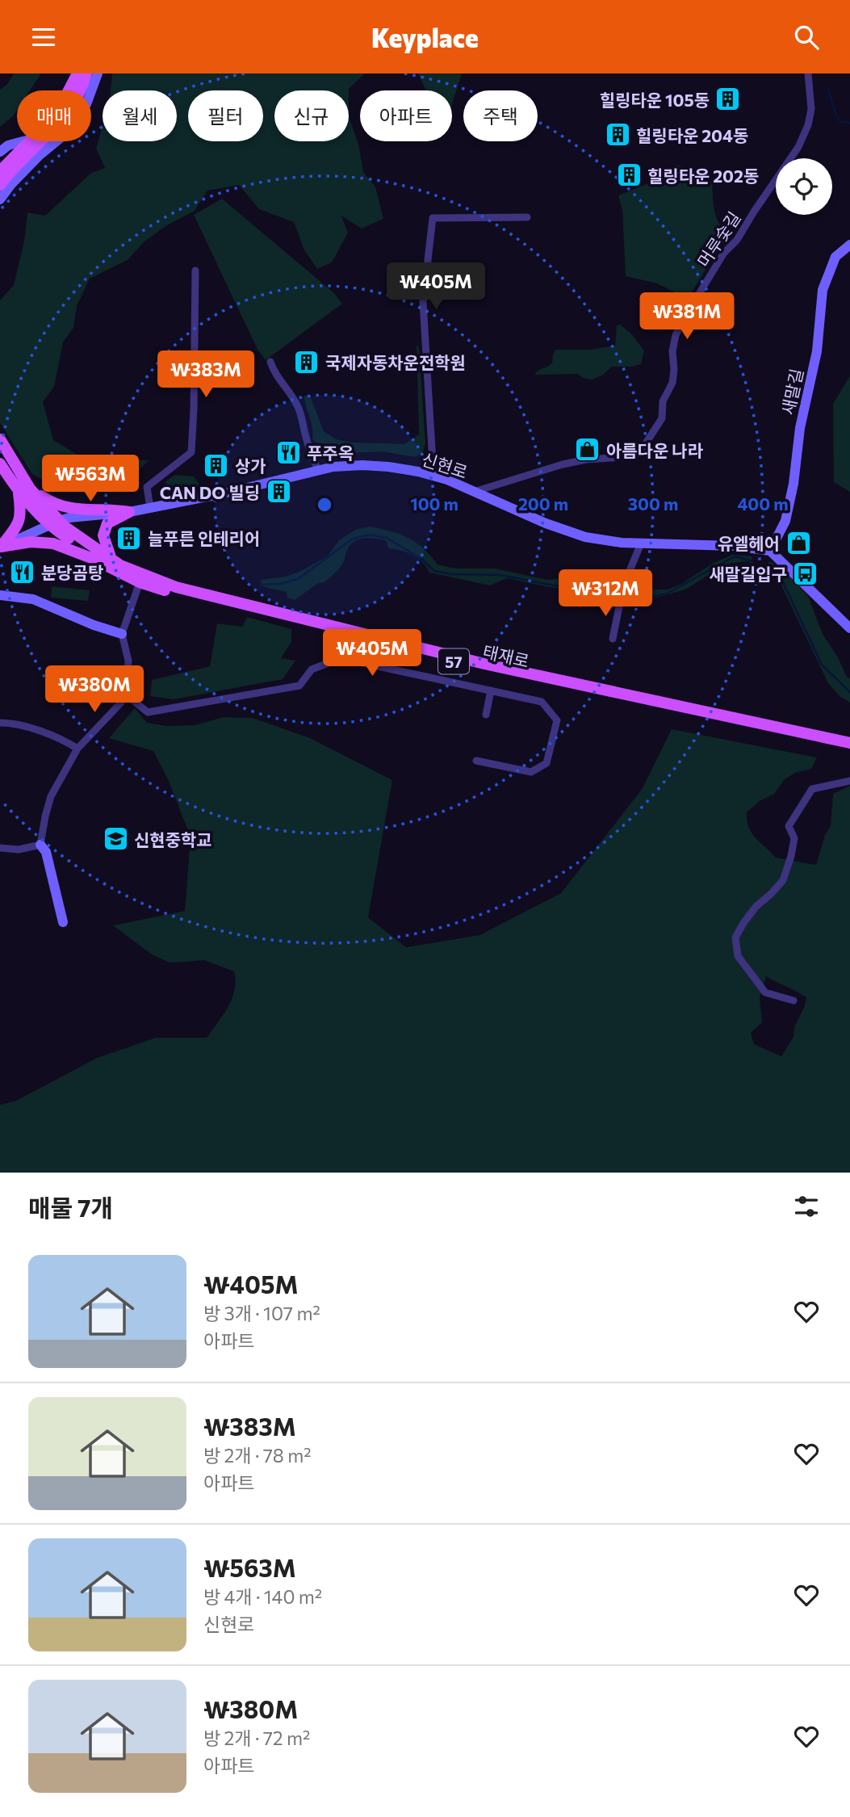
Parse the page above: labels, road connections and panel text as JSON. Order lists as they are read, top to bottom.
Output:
{
  "streets": {
    "main road": [
      "새말길",
      "신현로",
      "태재로",
      "57"
    ],
    "street": ["머루숯길"]
  },
  "crossings": [
    ["머루숯길", "신현로"],
    ["새말길", "신현로"],
    ["신현로", "태재로"],
    ["신현로", "57"],
    ["태재로", "57"]
  ],
  "places": {
    "building": [
      "힐링타운 105동",
      "힐링타운 204동",
      "힐링타운 202동",
      "국제자동차운전학원",
      "상가",
      "CAN DO 빌딩",
      "늘푸른 인테리어"
    ],
    "shop": ["아름다운 나라", "유엘헤어"],
    "restaurant": ["푸주옥", "분당곰탕"],
    "bus stop": ["새말길입구"],
    "school or university": ["신현중학교"]
  },
  "page": {
    "header": "Keyplace",
    "chip": [
      "매매",
      "월세",
      "필터",
      "신규",
      "아파트",
      "주택"
    ],
    "price": [
      "₩405M",
      "₩381M",
      "₩383M",
      "₩563M",
      "₩312M",
      "₩405M",
      "₩380M"
    ],
    "heading": "매물 7개",
    "list": [
      {
        "name": "₩405M",
        "note": "방 3개 · 107 m² · 아파트"
      },
      {
        "name": "₩383M",
        "note": "방 2개 · 78 m² · 아파트"
      },
      {
        "name": "₩563M",
        "note": "방 4개 · 140 m² · 신현로"
      },
      {
        "name": "₩380M",
        "note": "방 2개 · 72 m² · 아파트"
      }
    ]
  },
  "rings": [
    "100 m",
    "200 m",
    "300 m",
    "400 m"
  ]
}
